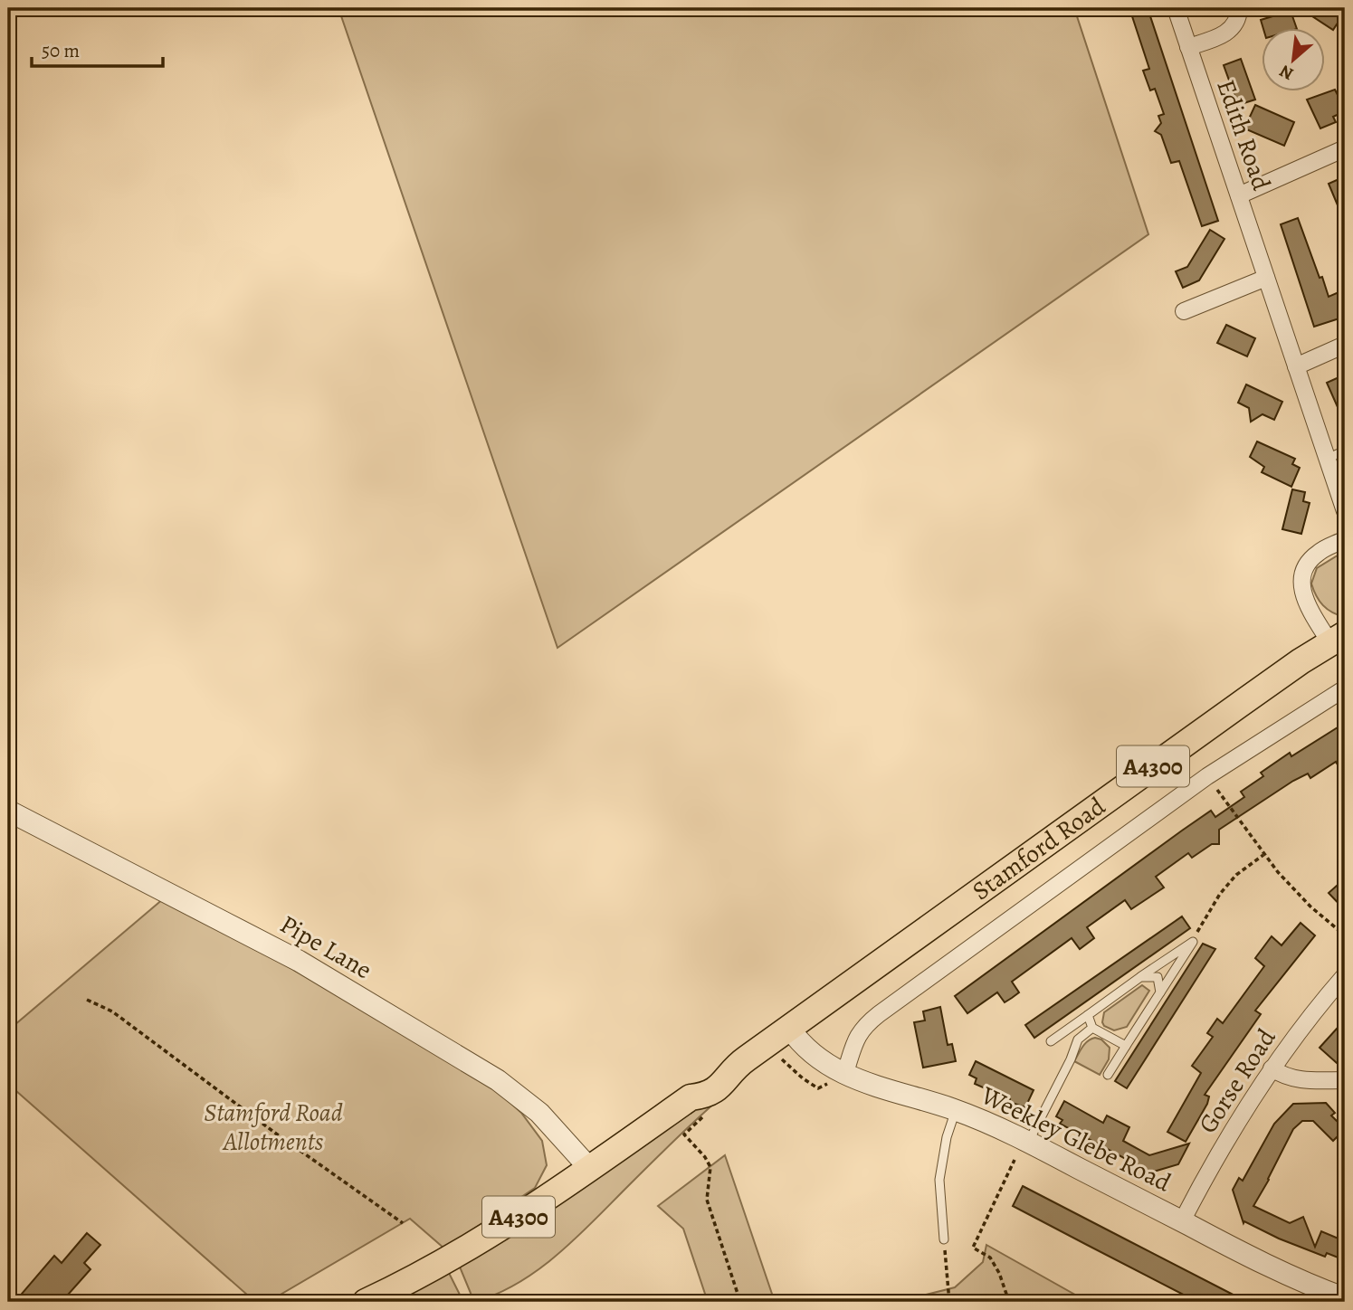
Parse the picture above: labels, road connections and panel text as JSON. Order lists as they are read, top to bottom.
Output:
{
  "streets": {
    "main road": ["A4300", "Stamford Road"],
    "street": [
      "Edith Road",
      "Pipe Lane",
      "Gorse Road",
      "Weekley Glebe Road"
    ]
  },
  "crossings": [
    ["Stamford Road", "Pipe Lane"],
    ["Stamford Road", "Weekley Glebe Road"],
    ["Gorse Road", "Weekley Glebe Road"]
  ],
  "parks": ["Stamford Road Allotments"],
  "scale_bar": "50 m",
  "north": "bottom left"
}
